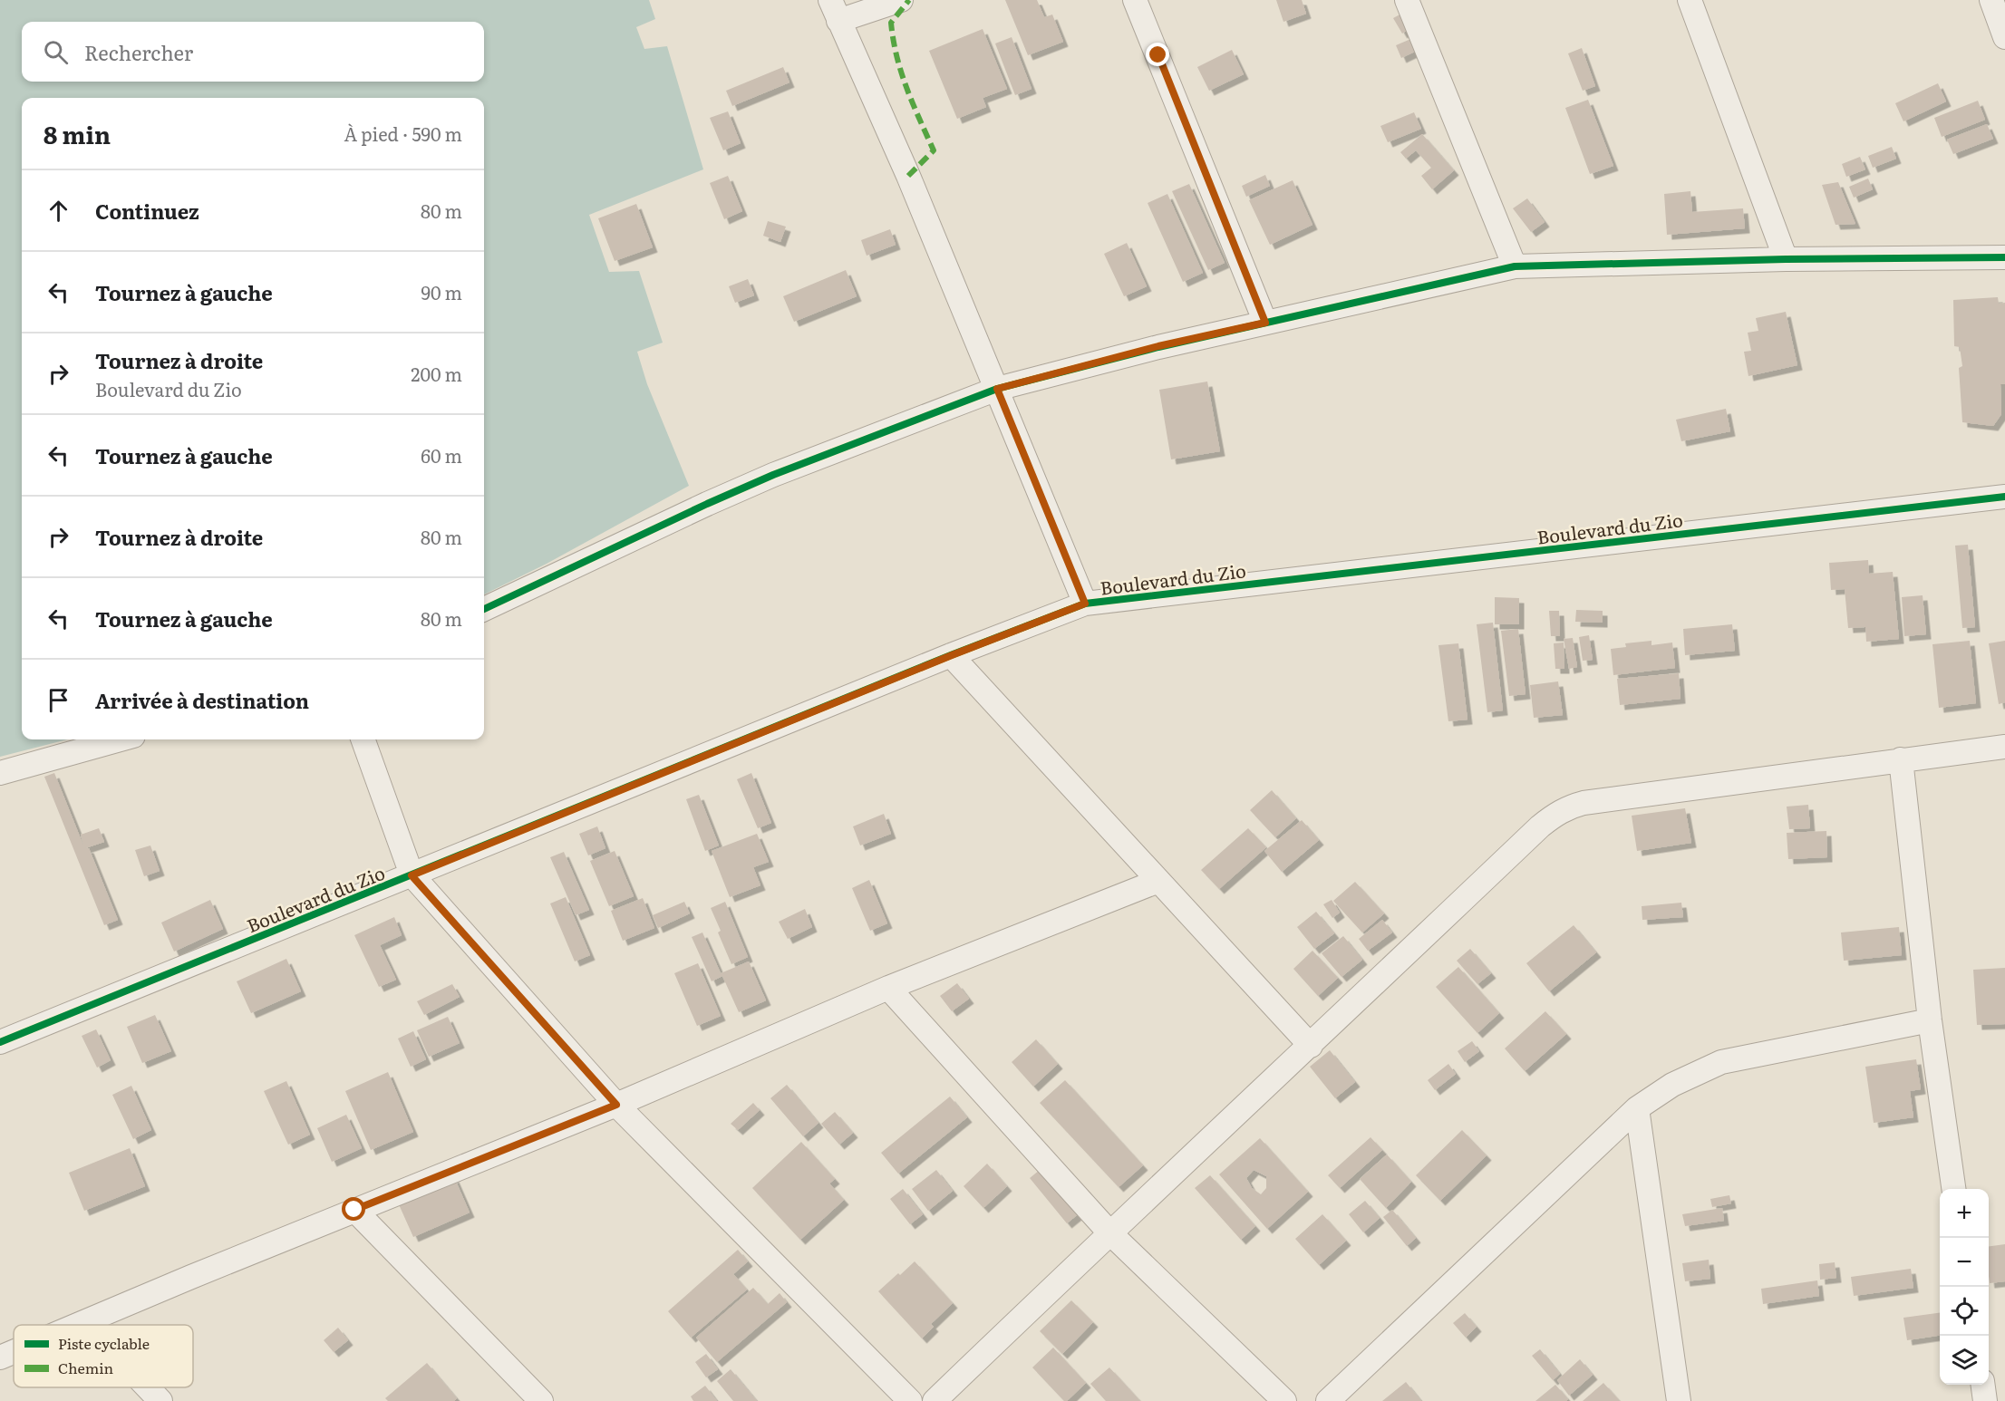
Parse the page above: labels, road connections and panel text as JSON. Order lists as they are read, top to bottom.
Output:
{
  "streets": {
    "street": ["Boulevard du Zio"]
  },
  "legend": ["Piste cyclable", "Chemin"],
  "page": {
    "search": "Rechercher",
    "heading": ["8 min", "À pied · 590 m"],
    "list": [
      ["Continuez", "80 m"],
      ["Tournez à gauche", "90 m"],
      ["Tournez à droite", "Boulevard du Zio", "200 m"],
      ["Tournez à gauche", "60 m"],
      ["Tournez à droite", "80 m"],
      ["Tournez à gauche", "80 m"],
      "Arrivée à destination"
    ],
    "map_buttons": ["+", "−"]
  }
}
